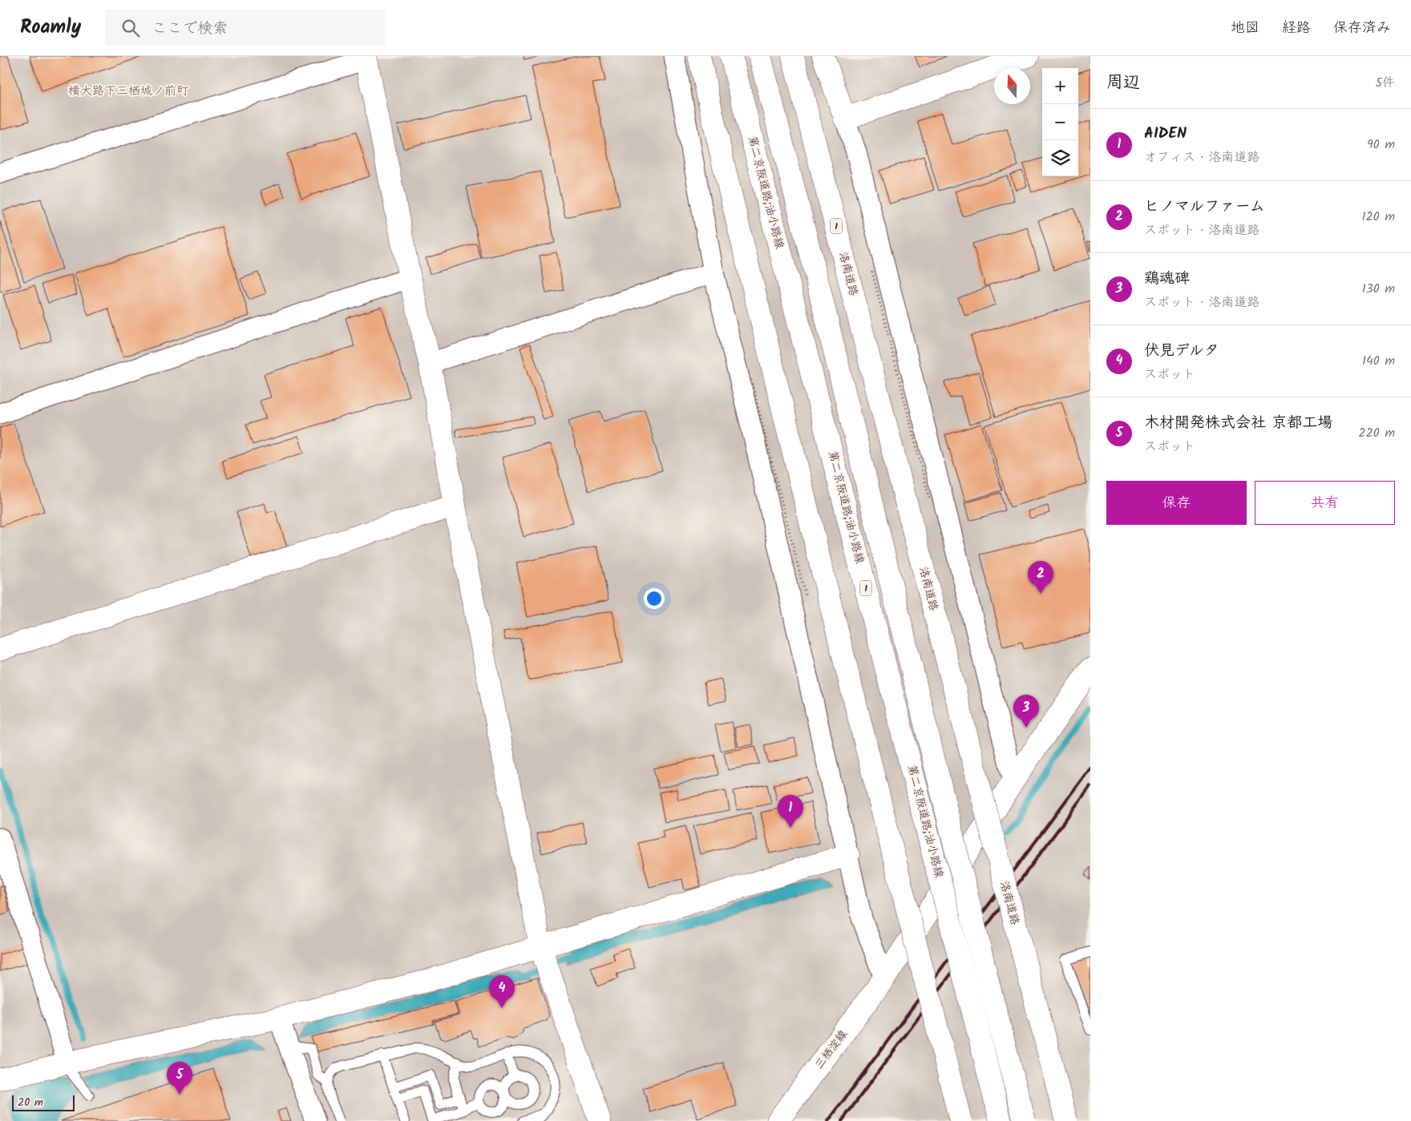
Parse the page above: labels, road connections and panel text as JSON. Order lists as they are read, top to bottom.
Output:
{
  "streets": {
    "main road": [
      "第二京阪道路;油小路線",
      "1",
      "洛南道路",
      "三栖淀線"
    ]
  },
  "districts": ["横大路下三栖城ノ前町"],
  "scale_bar": "20 m",
  "north": "top",
  "page": {
    "header": "Roamly",
    "search": "ここで検索",
    "nav": ["地図", "経路", "保存済み"],
    "heading": ["周辺", "5件"],
    "map_buttons": ["+", "−"],
    "list": [
      {
        "mark": "1",
        "name": "AIDEN",
        "note": "オフィス · 洛南道路",
        "value": "90 m"
      },
      {
        "mark": "2",
        "name": "ヒノマルファーム",
        "note": "スポット · 洛南道路",
        "value": "120 m"
      },
      {
        "mark": "3",
        "name": "鶏魂碑",
        "note": "スポット · 洛南道路",
        "value": "130 m"
      },
      {
        "mark": "4",
        "name": "伏見デルタ",
        "note": "スポット",
        "value": "140 m"
      },
      {
        "mark": "5",
        "name": "木材開発株式会社 京都工場",
        "note": "スポット",
        "value": "220 m"
      }
    ],
    "buttons": ["保存", "共有"],
    "pins": [
      "2",
      "3",
      "1",
      "4",
      "5"
    ],
    "scale": "20 m"
  }
}
